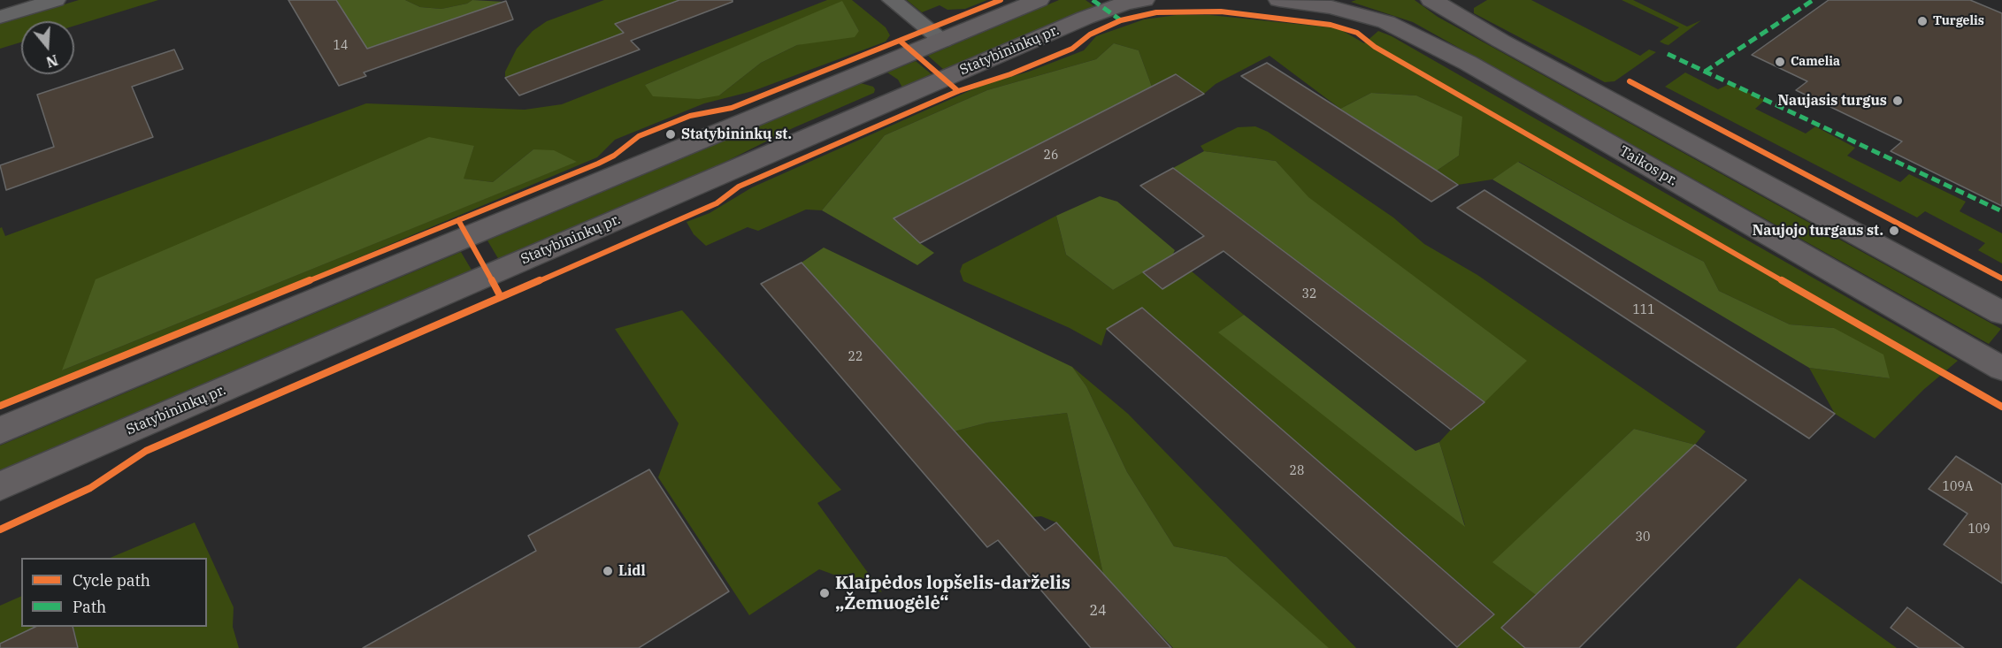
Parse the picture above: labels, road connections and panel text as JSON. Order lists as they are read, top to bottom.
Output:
{
  "streets": {
    "main road": ["Statybininkų pr.", "Taikos pr."]
  },
  "places": [
    "Turgelis",
    "Camelia",
    "Naujasis turgus",
    "Statybininkų st.",
    "Naujojo turgaus st.",
    "Lidl",
    "Klaipėdos lopšelis-darželis „Žemuogėlė“"
  ],
  "house_numbers": [
    "14",
    "26",
    "32",
    "111",
    "22",
    "28",
    "109A",
    "109",
    "30",
    "24"
  ],
  "legend": ["Cycle path", "Path"],
  "north": "bottom"
}
